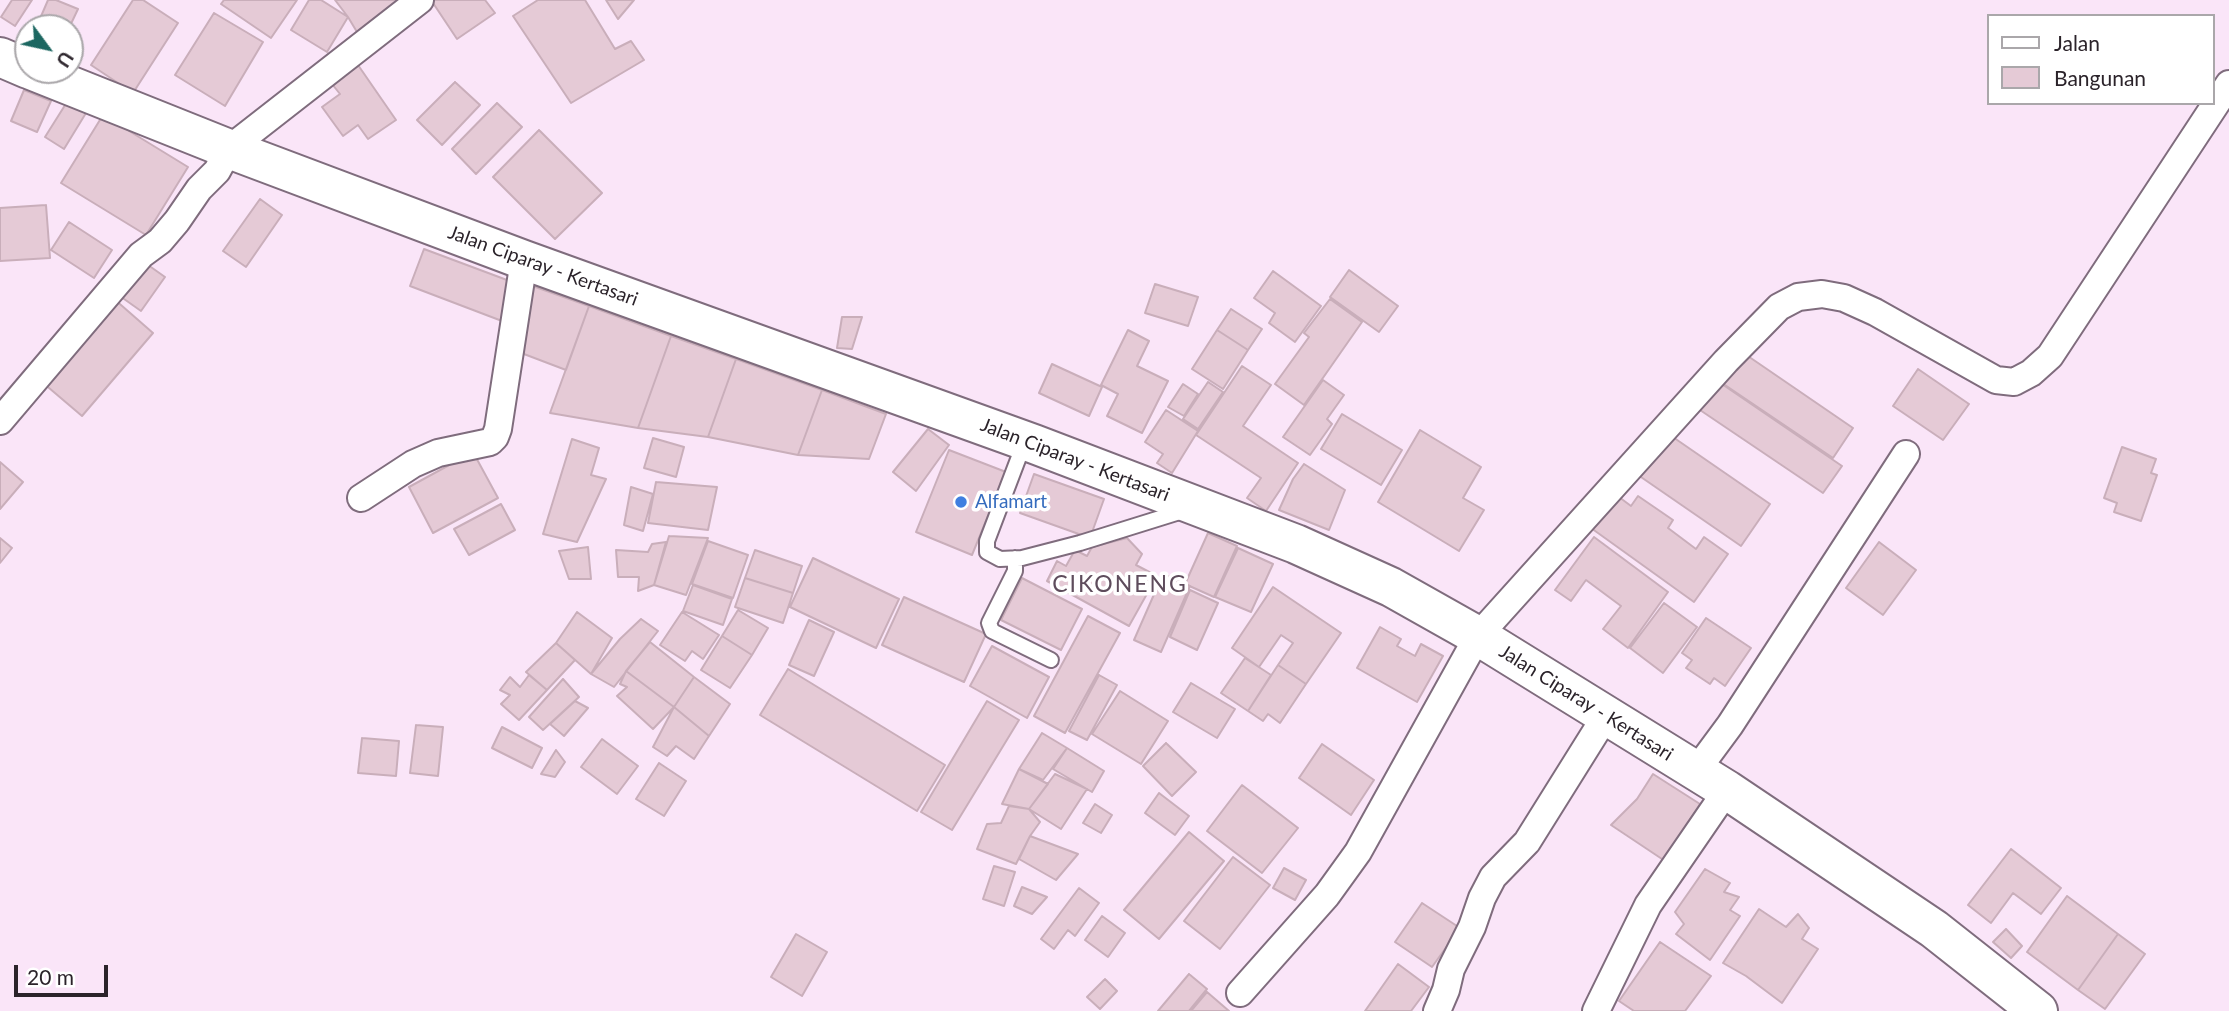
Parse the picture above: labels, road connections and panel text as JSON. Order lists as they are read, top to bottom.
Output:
{
  "streets": {
    "main road": ["Jalan Ciparay - Kertasari"]
  },
  "districts": ["CIKONENG"],
  "places": ["Alfamart"],
  "legend": ["Jalan", "Bangunan"],
  "scale_bar": "20 m",
  "north": "bottom right"
}
